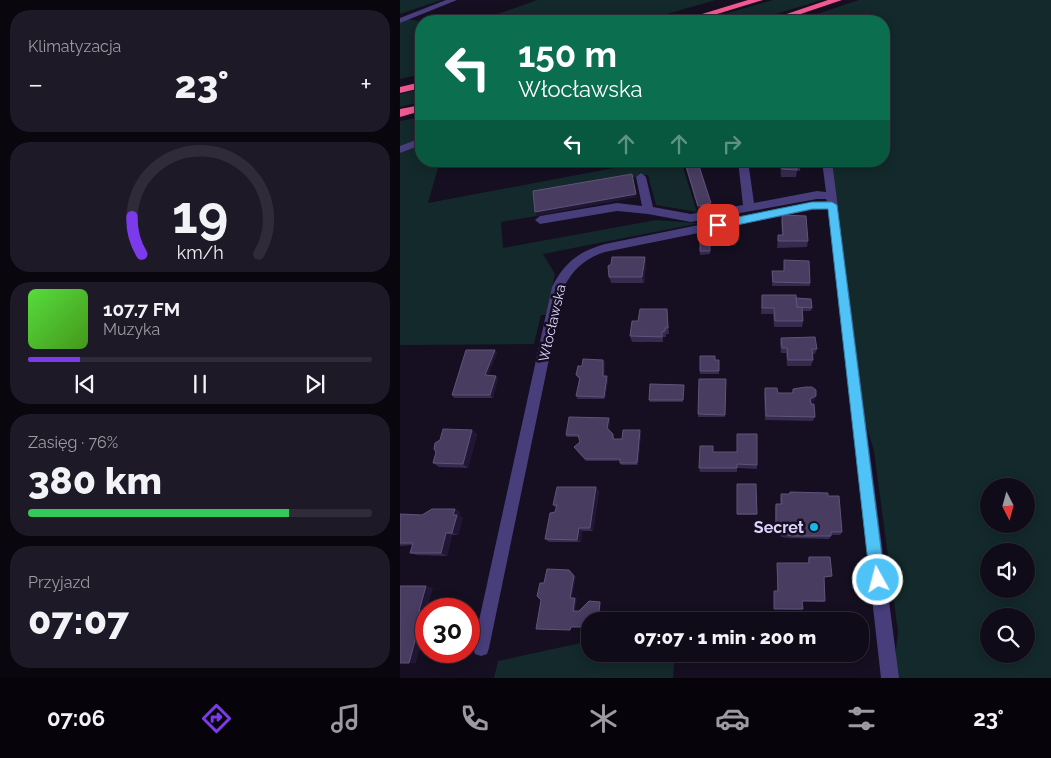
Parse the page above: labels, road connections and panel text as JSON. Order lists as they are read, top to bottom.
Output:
{
  "streets": {
    "street": ["Włocławska"]
  },
  "places": ["Secret"],
  "north": "bottom",
  "page": {
    "tile": [
      "Klimatyzacja",
      ["Zasięg · 76%", "380 km"],
      ["Przyjazd", "07:07"]
    ],
    "turn": ["150 m", "Włocławska"],
    "heat": ["−", "23°", "+"],
    "song": ["107.7 FM", "Muzyka"],
    "limit": "30",
    "trip": "07:07 · 1 min · 200 m",
    "tabs": ["07:06", "23°"],
    "gauge": ["19", "km/h"]
  }
}
